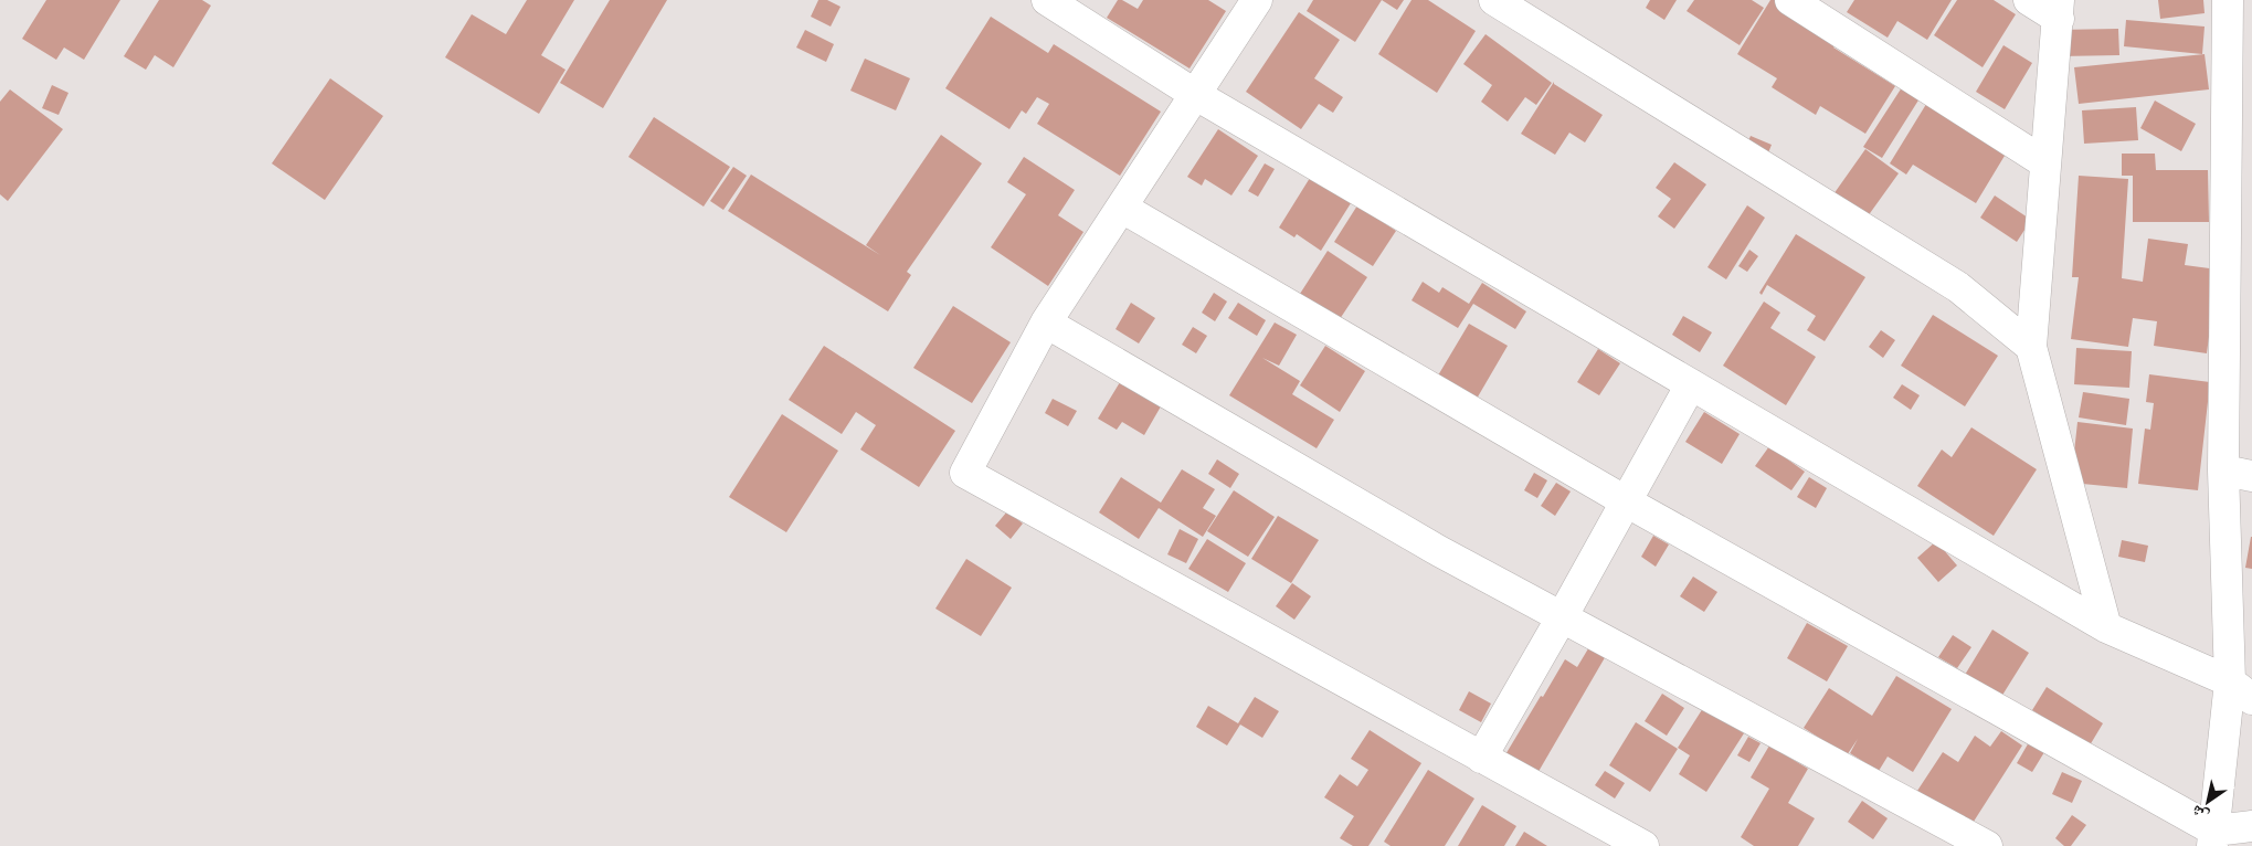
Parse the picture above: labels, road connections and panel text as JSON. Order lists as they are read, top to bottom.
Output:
{
  "north": "bottom left"
}
